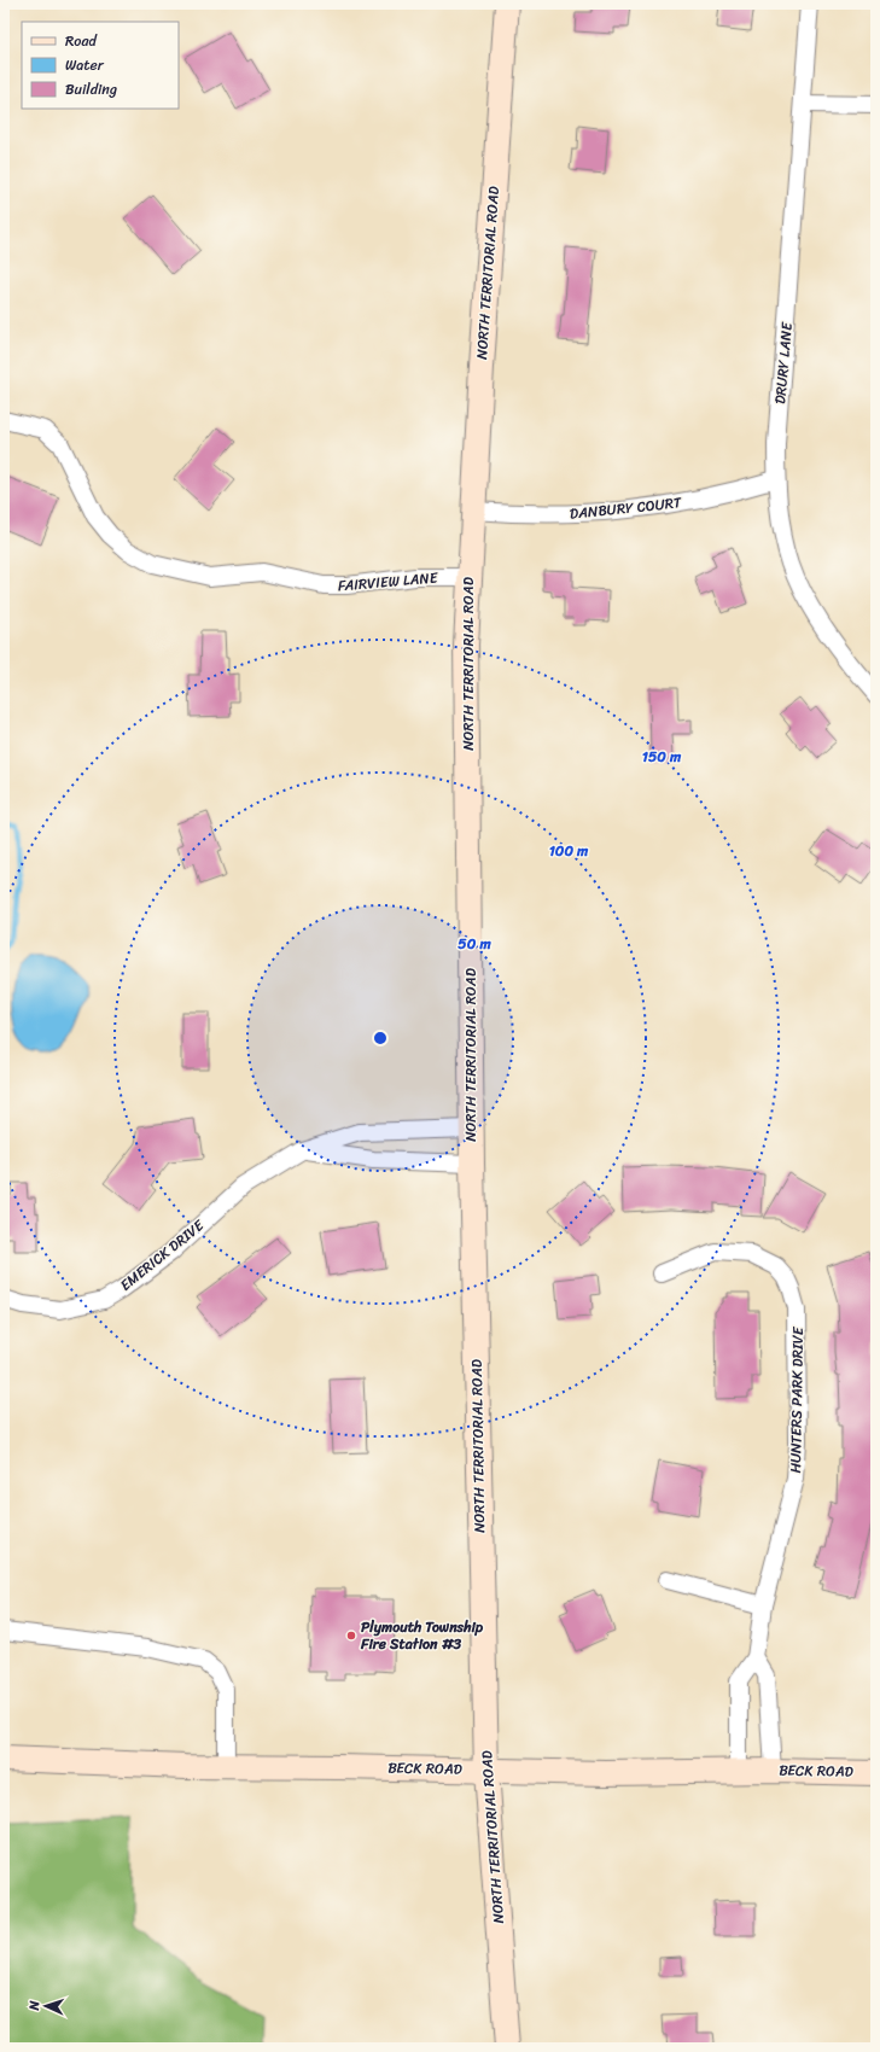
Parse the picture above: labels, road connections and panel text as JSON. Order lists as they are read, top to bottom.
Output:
{
  "streets": {
    "main road": ["NORTH TERRITORIAL ROAD", "BECK ROAD"],
    "street": [
      "DRURY LANE",
      "DANBURY COURT",
      "FAIRVIEW LANE",
      "EMERICK DRIVE",
      "HUNTERS PARK DRIVE"
    ]
  },
  "crossings": [
    ["NORTH TERRITORIAL ROAD", "DANBURY COURT"],
    ["NORTH TERRITORIAL ROAD", "FAIRVIEW LANE"],
    ["NORTH TERRITORIAL ROAD", "EMERICK DRIVE"],
    ["NORTH TERRITORIAL ROAD", "BECK ROAD"],
    ["DRURY LANE", "DANBURY COURT"],
    ["HUNTERS PARK DRIVE", "BECK ROAD"]
  ],
  "places": ["Plymouth Township Fire Station #3"],
  "legend": ["Road", "Water", "Building"],
  "north": "left",
  "rings": ["150 m", "100 m", "50 m"]
}
